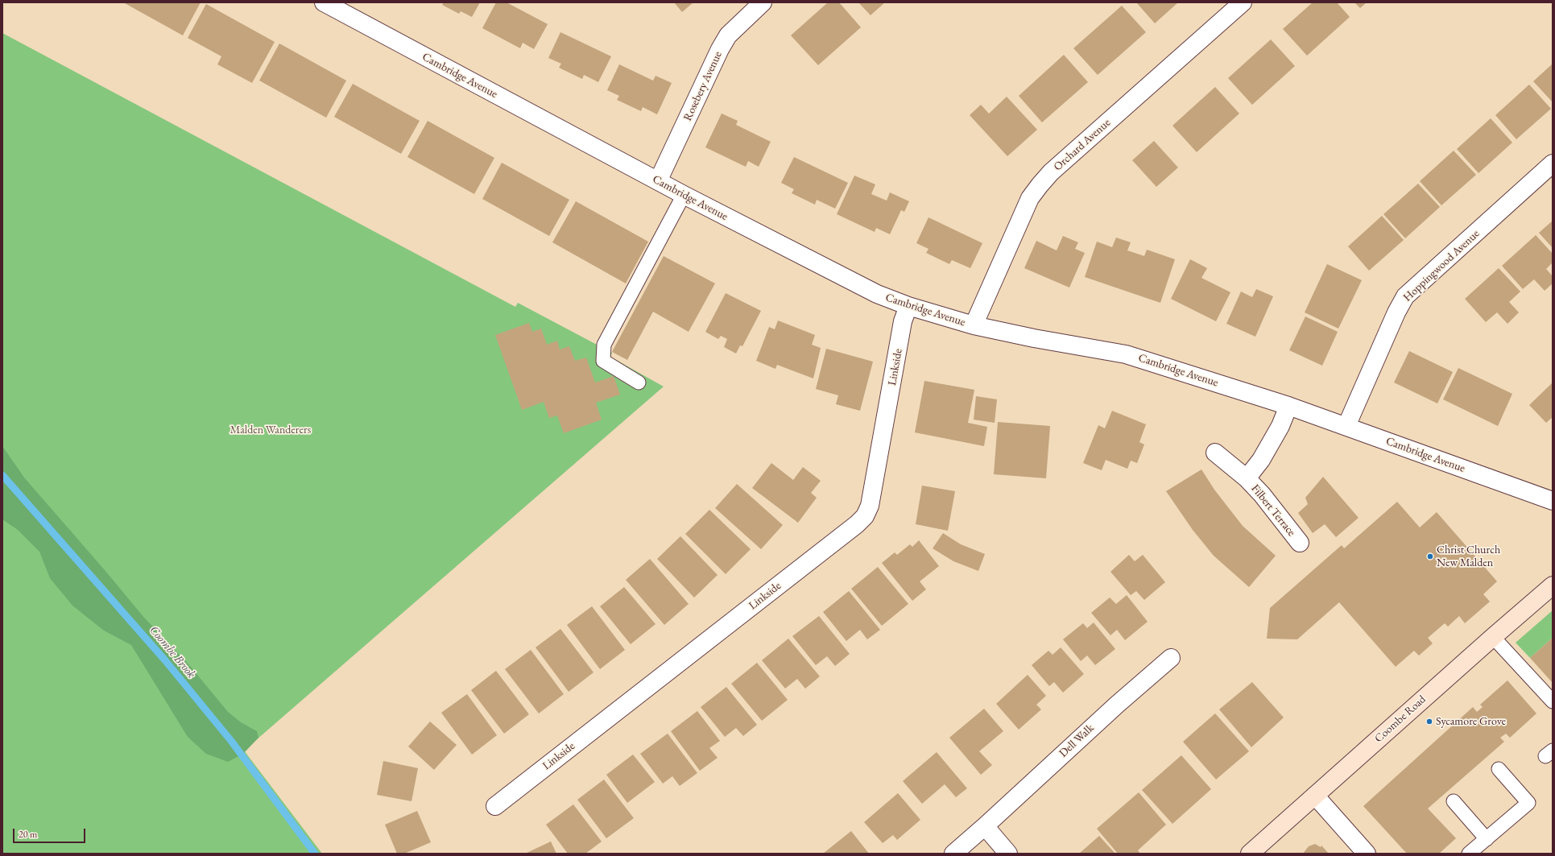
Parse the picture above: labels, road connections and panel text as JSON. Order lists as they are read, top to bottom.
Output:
{
  "streets": {
    "main road": ["Coombe Road"],
    "street": [
      "Cambridge Avenue",
      "Rosebery Avenue",
      "Orchard Avenue",
      "Hoppingwood Avenue",
      "Linkside",
      "Filbert Terrace",
      "Dell Walk"
    ]
  },
  "crossings": [
    ["Cambridge Avenue", "Rosebery Avenue"],
    ["Cambridge Avenue", "Orchard Avenue"],
    ["Cambridge Avenue", "Hoppingwood Avenue"],
    ["Cambridge Avenue", "Linkside"],
    ["Cambridge Avenue", "Filbert Terrace"]
  ],
  "water": ["Coombe Brook"],
  "parks": ["Malden Wanderers"],
  "places": ["Christ Church New Malden", "Sycamore Grove"],
  "scale_bar": "20 m"
}
